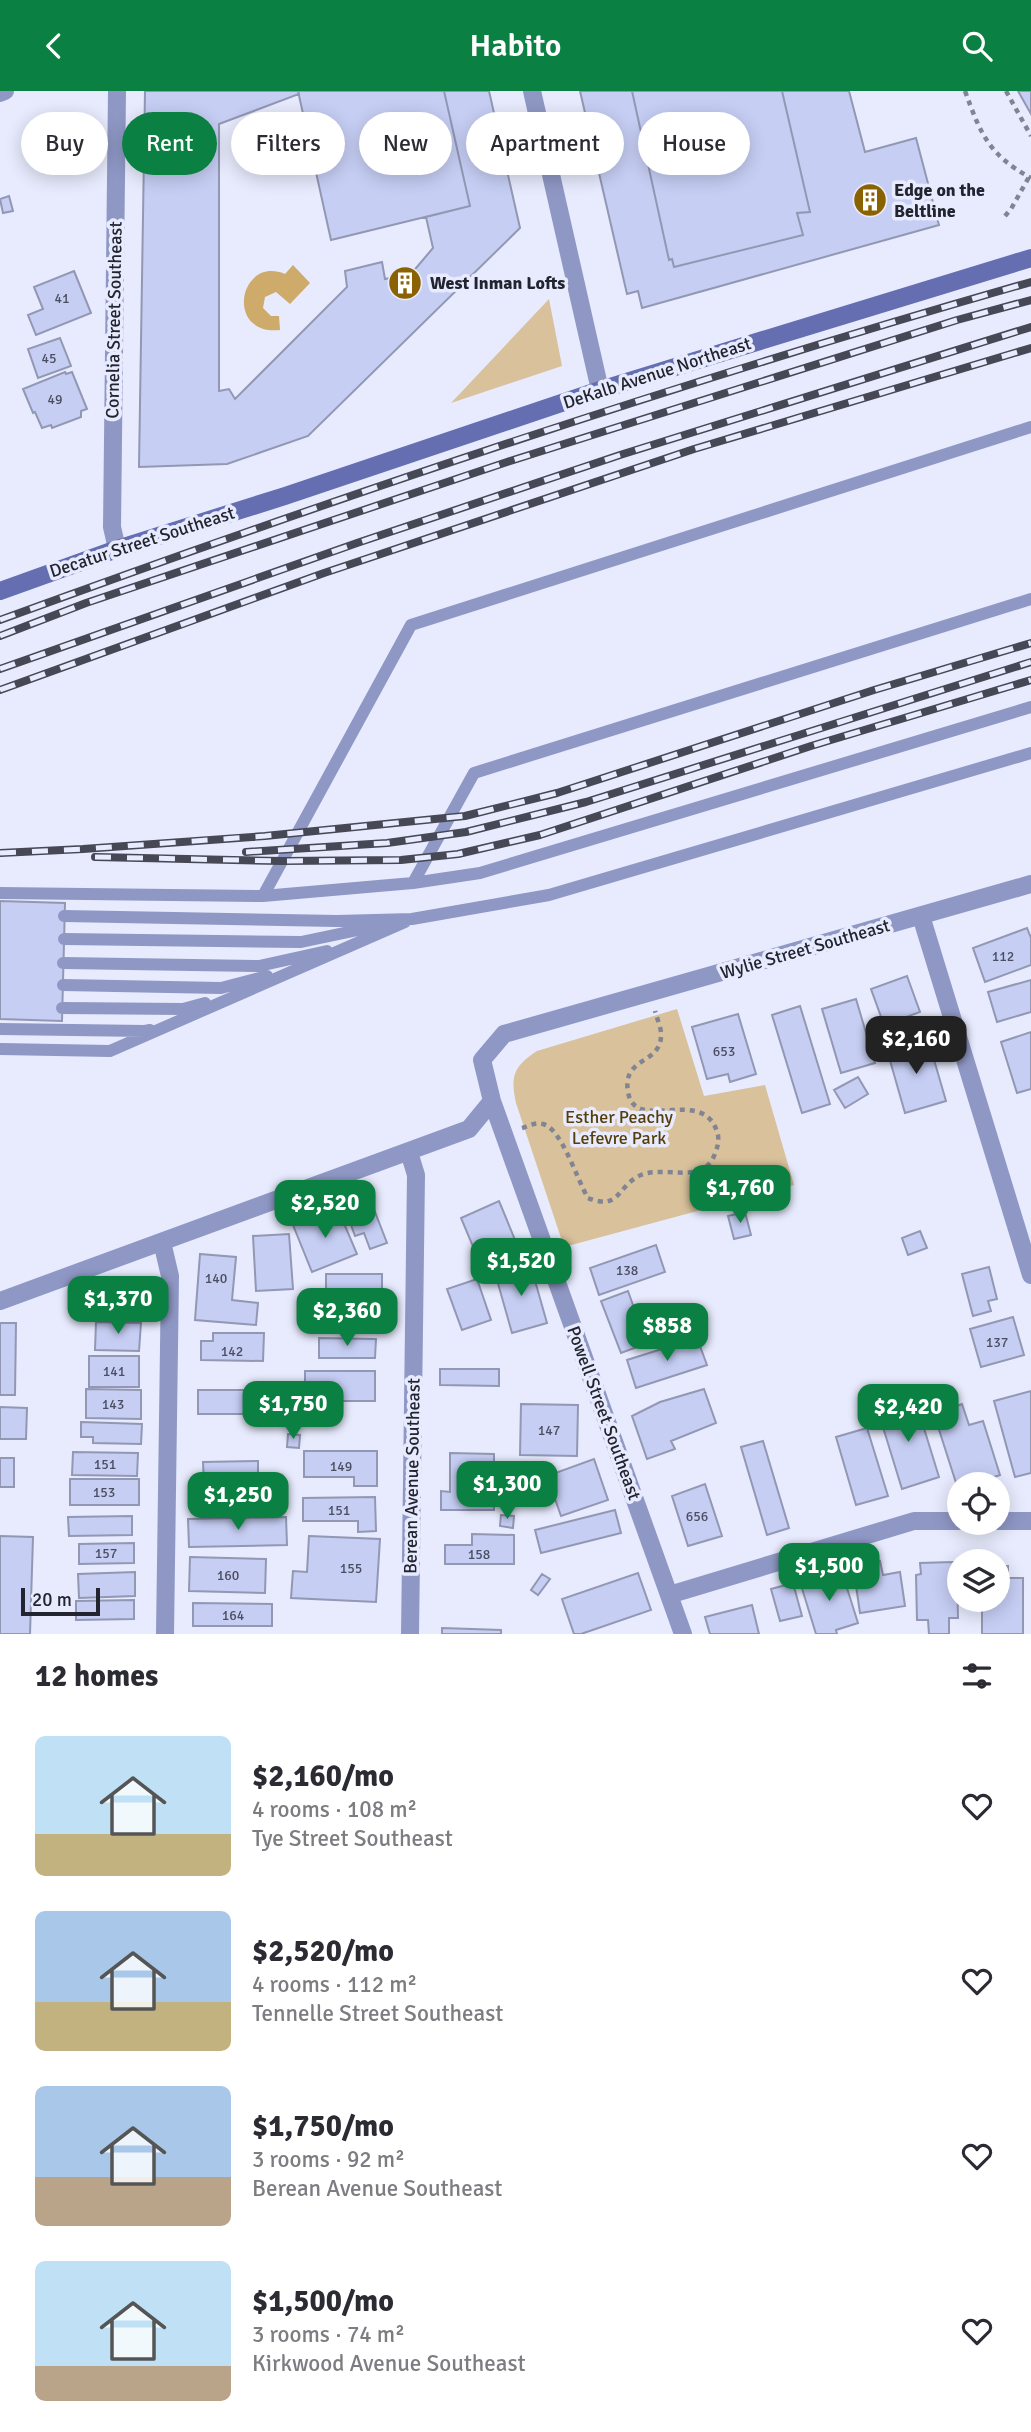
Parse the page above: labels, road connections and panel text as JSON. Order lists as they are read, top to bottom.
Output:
{
  "streets": {
    "main road": ["DeKalb Avenue Northeast", "Decatur Street Southeast"],
    "street": [
      "Cornelia Street Southeast",
      "Wylie Street Southeast",
      "Powell Street Southeast",
      "Berean Avenue Southeast"
    ]
  },
  "crossings": [
    ["Cornelia Street Southeast", "Decatur Street Southeast"],
    ["DeKalb Avenue Northeast", "Decatur Street Southeast"],
    ["Wylie Street Southeast", "Powell Street Southeast"]
  ],
  "parks": ["Esther Peachy Lefevre Park"],
  "places": {
    "building": ["Edge on the Beltline", "West Inman Lofts"]
  },
  "house_numbers": [
    "41",
    "45",
    "49",
    "112",
    "653",
    "138",
    "140",
    "137",
    "142",
    "141",
    "143",
    "147",
    "151",
    "149",
    "153",
    "151",
    "656",
    "157",
    "158",
    "155",
    "160",
    "164"
  ],
  "scale_bar": "20 m",
  "page": {
    "header": "Habito",
    "chip": [
      "Buy",
      "Rent",
      "Filters",
      "New",
      "Apartment",
      "House"
    ],
    "price": [
      "$2,160",
      "$1,760",
      "$2,520",
      "$1,520",
      "$1,370",
      "$2,360",
      "$858",
      "$1,750",
      "$2,420",
      "$1,300",
      "$1,250",
      "$1,500"
    ],
    "scale": "20 m",
    "heading": "12 homes",
    "list": [
      {
        "name": "$2,160/mo",
        "note": "4 rooms · 108 m² · Tye Street Southeast"
      },
      {
        "name": "$2,520/mo",
        "note": "4 rooms · 112 m² · Tennelle Street Southeast"
      },
      {
        "name": "$1,750/mo",
        "note": "3 rooms · 92 m² · Berean Avenue Southeast"
      },
      {
        "name": "$1,500/mo",
        "note": "3 rooms · 74 m² · Kirkwood Avenue Southeast"
      }
    ]
  }
}
